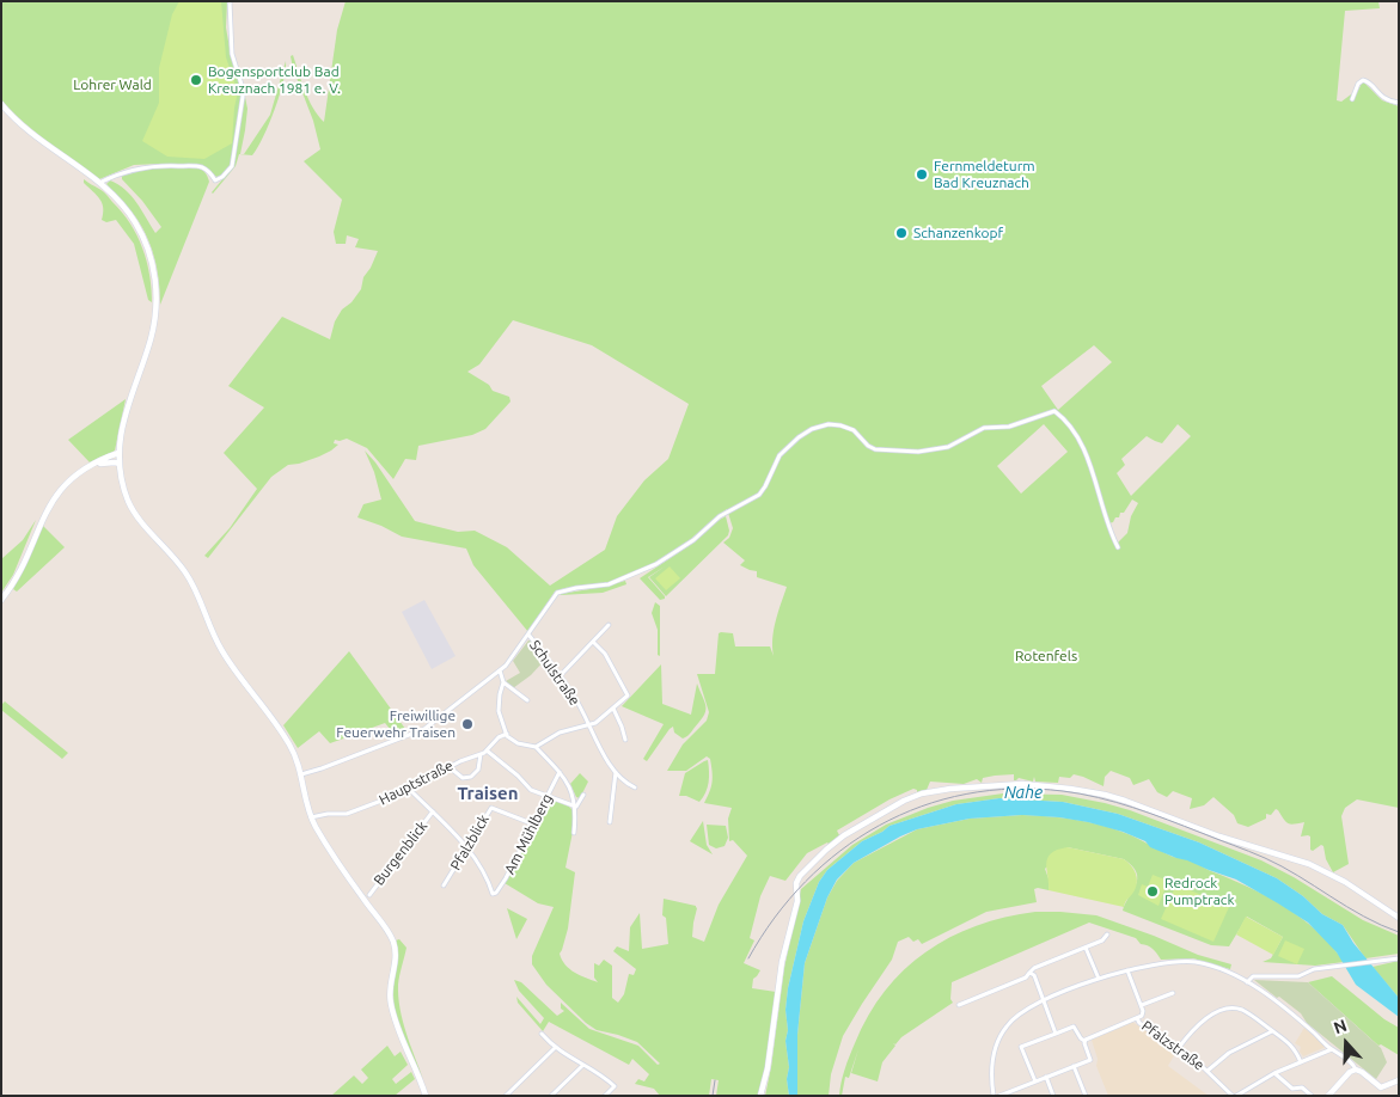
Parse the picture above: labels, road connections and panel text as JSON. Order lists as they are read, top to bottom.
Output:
{
  "streets": {
    "street": [
      "Schulstraße",
      "Hauptstraße",
      "Am Mühlberg",
      "Pfalzblick",
      "Burgenblick",
      "Pfalzstraße"
    ]
  },
  "crossings": [
    ["Am Mühlberg", "Pfalzblick"]
  ],
  "districts": ["Traisen"],
  "water": ["Nahe"],
  "parks": ["Lohrer Wald", "Rotenfels"],
  "places": [
    "Bogensportclub Bad Kreuznach 1981 e. V.",
    "Fernmeldeturm Bad Kreuznach",
    "Schanzenkopf",
    "Freiwillige Feuerwehr Traisen",
    "Redrock Pumptrack"
  ],
  "north": "top"
}
